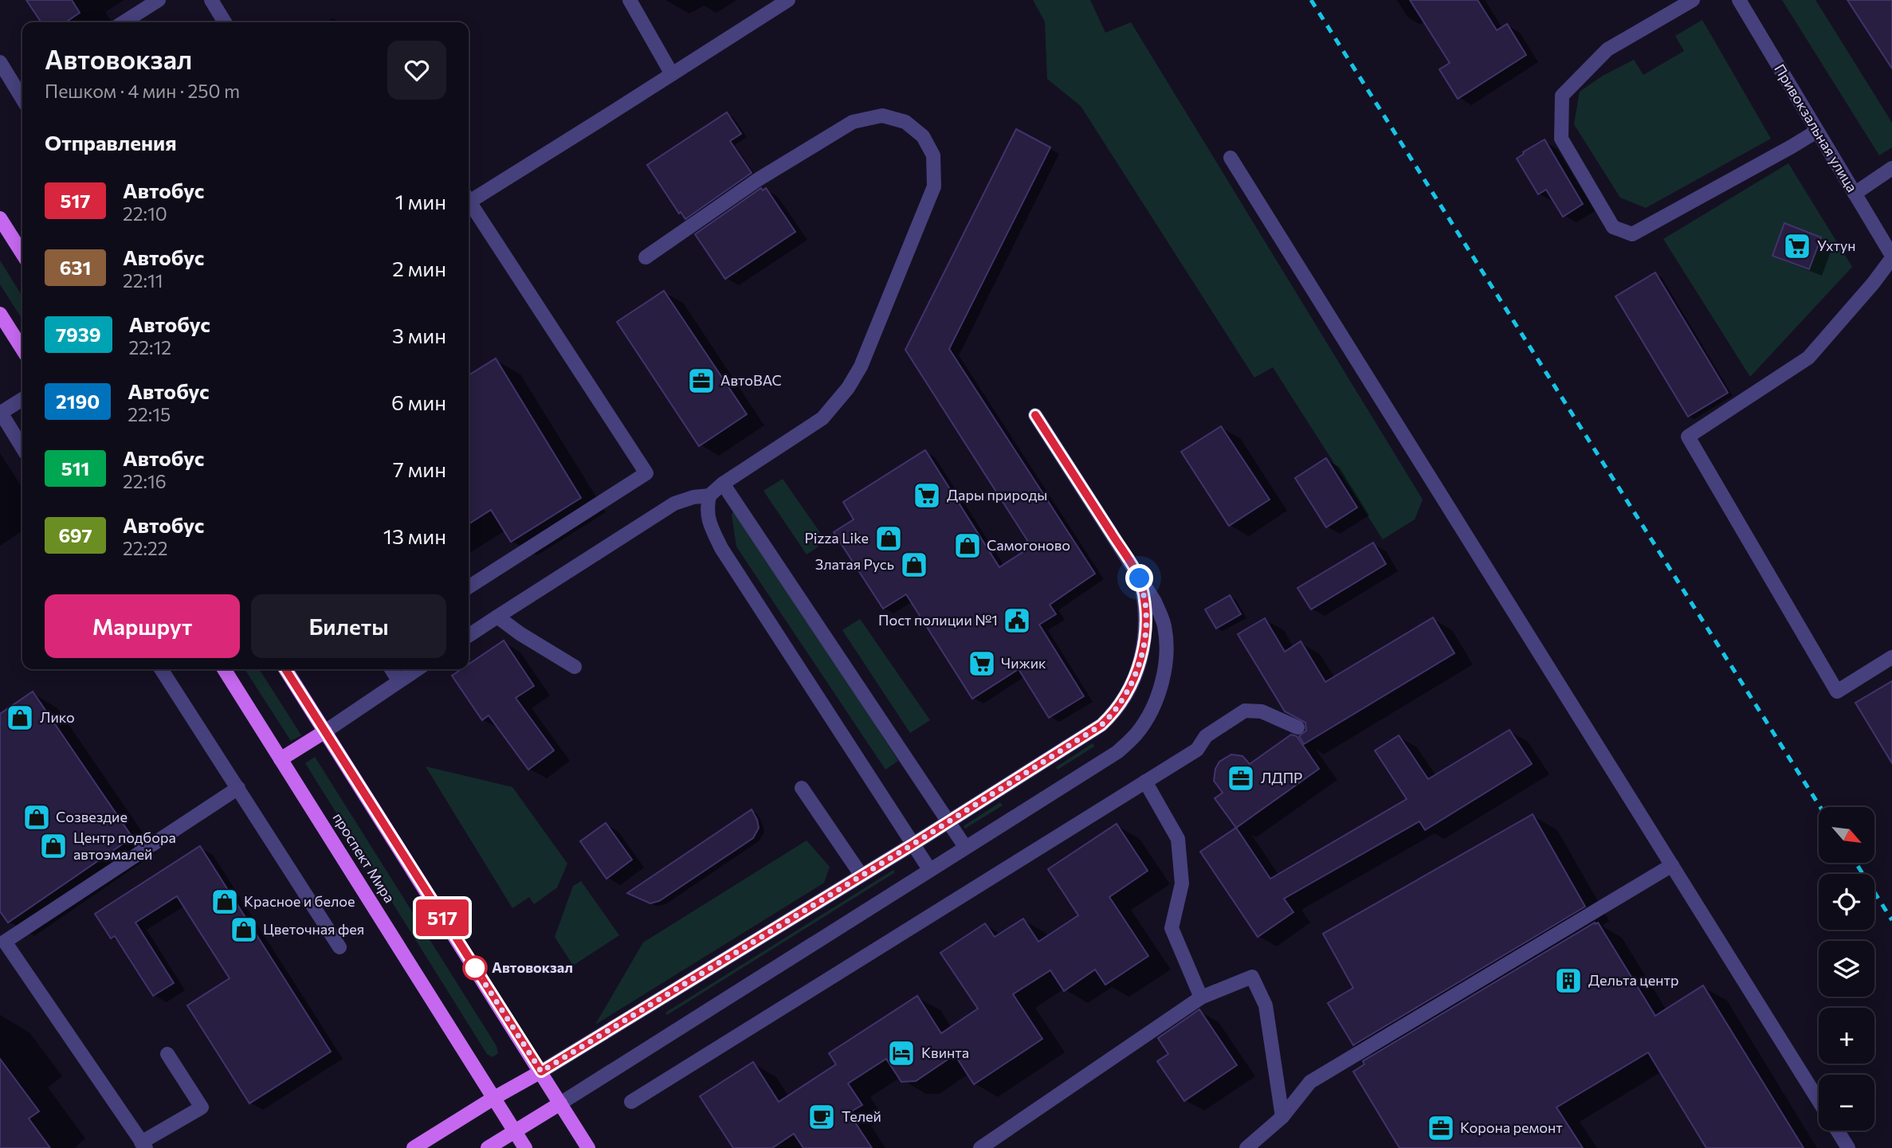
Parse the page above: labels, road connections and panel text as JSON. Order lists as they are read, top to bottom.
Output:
{
  "streets": {
    "main road": ["проспект Мира"],
    "street": ["Привокзальная улица"]
  },
  "places": {
    "supermarket": ["Ухтун", "Дары природы", "Чижик"],
    "office": ["АвтоВАС", "ЛДПР", "Корона ремонт"],
    "shop": [
      "Pizza Like",
      "Самогоново",
      "Златая Русь",
      "Лико",
      "Созвездие",
      "Центр подбора автоэмалей",
      "Красное и белое",
      "Цветочная фея"
    ],
    "public building": ["Пост полиции №1"],
    "other": ["Автовокзал"],
    "building": ["Дельта центр"],
    "hotel": ["Квинта"],
    "cafe": ["Телей"]
  },
  "lines": ["bus line 517"],
  "north": "bottom right",
  "page": {
    "on_map": "517",
    "heading": [
      ["Автовокзал", "Пешком · 4 мин · 250 m"],
      "Отправления"
    ],
    "list": [
      {
        "mark": "517",
        "name": "Автобус",
        "note": "22:10",
        "value": "1 мин"
      },
      {
        "mark": "631",
        "name": "Автобус",
        "note": "22:11",
        "value": "2 мин"
      },
      {
        "mark": "7939",
        "name": "Автобус",
        "note": "22:12",
        "value": "3 мин"
      },
      {
        "mark": "2190",
        "name": "Автобус",
        "note": "22:15",
        "value": "6 мин"
      },
      {
        "mark": "511",
        "name": "Автобус",
        "note": "22:16",
        "value": "7 мин"
      },
      {
        "mark": "697",
        "name": "Автобус",
        "note": "22:22",
        "value": "13 мин"
      }
    ],
    "buttons": ["Маршрут", "Билеты"],
    "map_buttons": ["+", "−"]
  }
}
